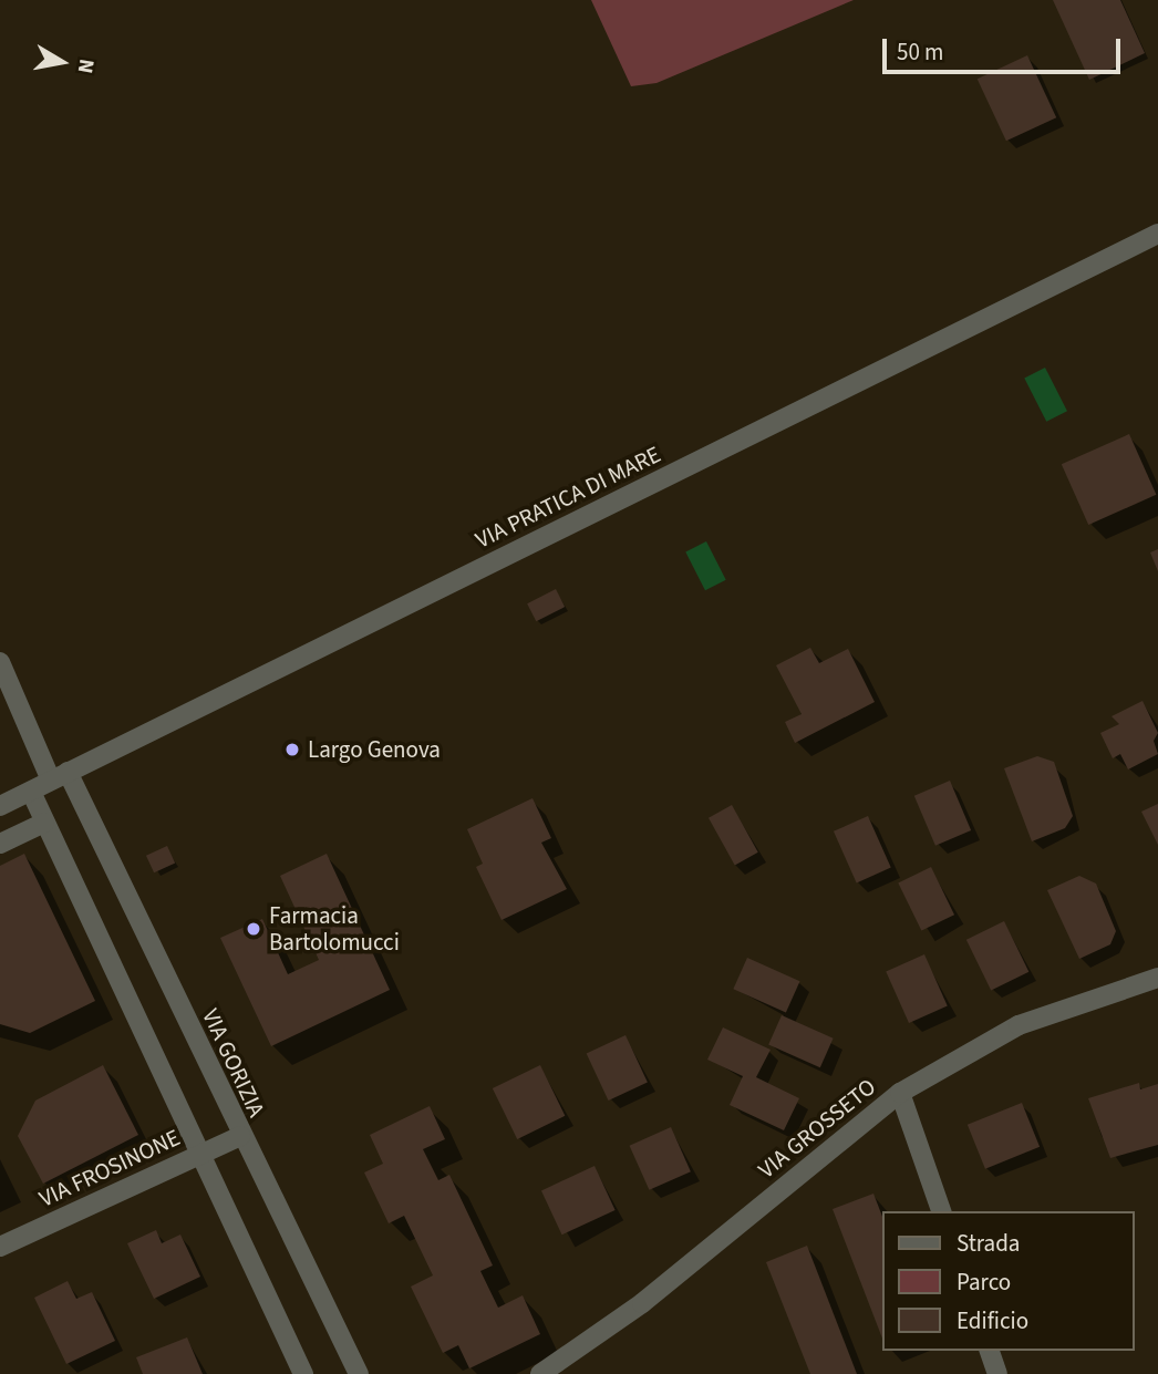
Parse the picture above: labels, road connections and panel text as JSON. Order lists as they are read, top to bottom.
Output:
{
  "streets": {
    "street": [
      "VIA PRATICA DI MARE",
      "VIA GORIZIA",
      "VIA GROSSETO",
      "VIA FROSINONE"
    ]
  },
  "crossings": [
    ["VIA PRATICA DI MARE", "VIA GORIZIA"],
    ["VIA GORIZIA", "VIA FROSINONE"]
  ],
  "places": ["Largo Genova", "Farmacia Bartolomucci"],
  "legend": ["Strada", "Parco", "Edificio"],
  "scale_bar": "50 m",
  "north": "right"
}
